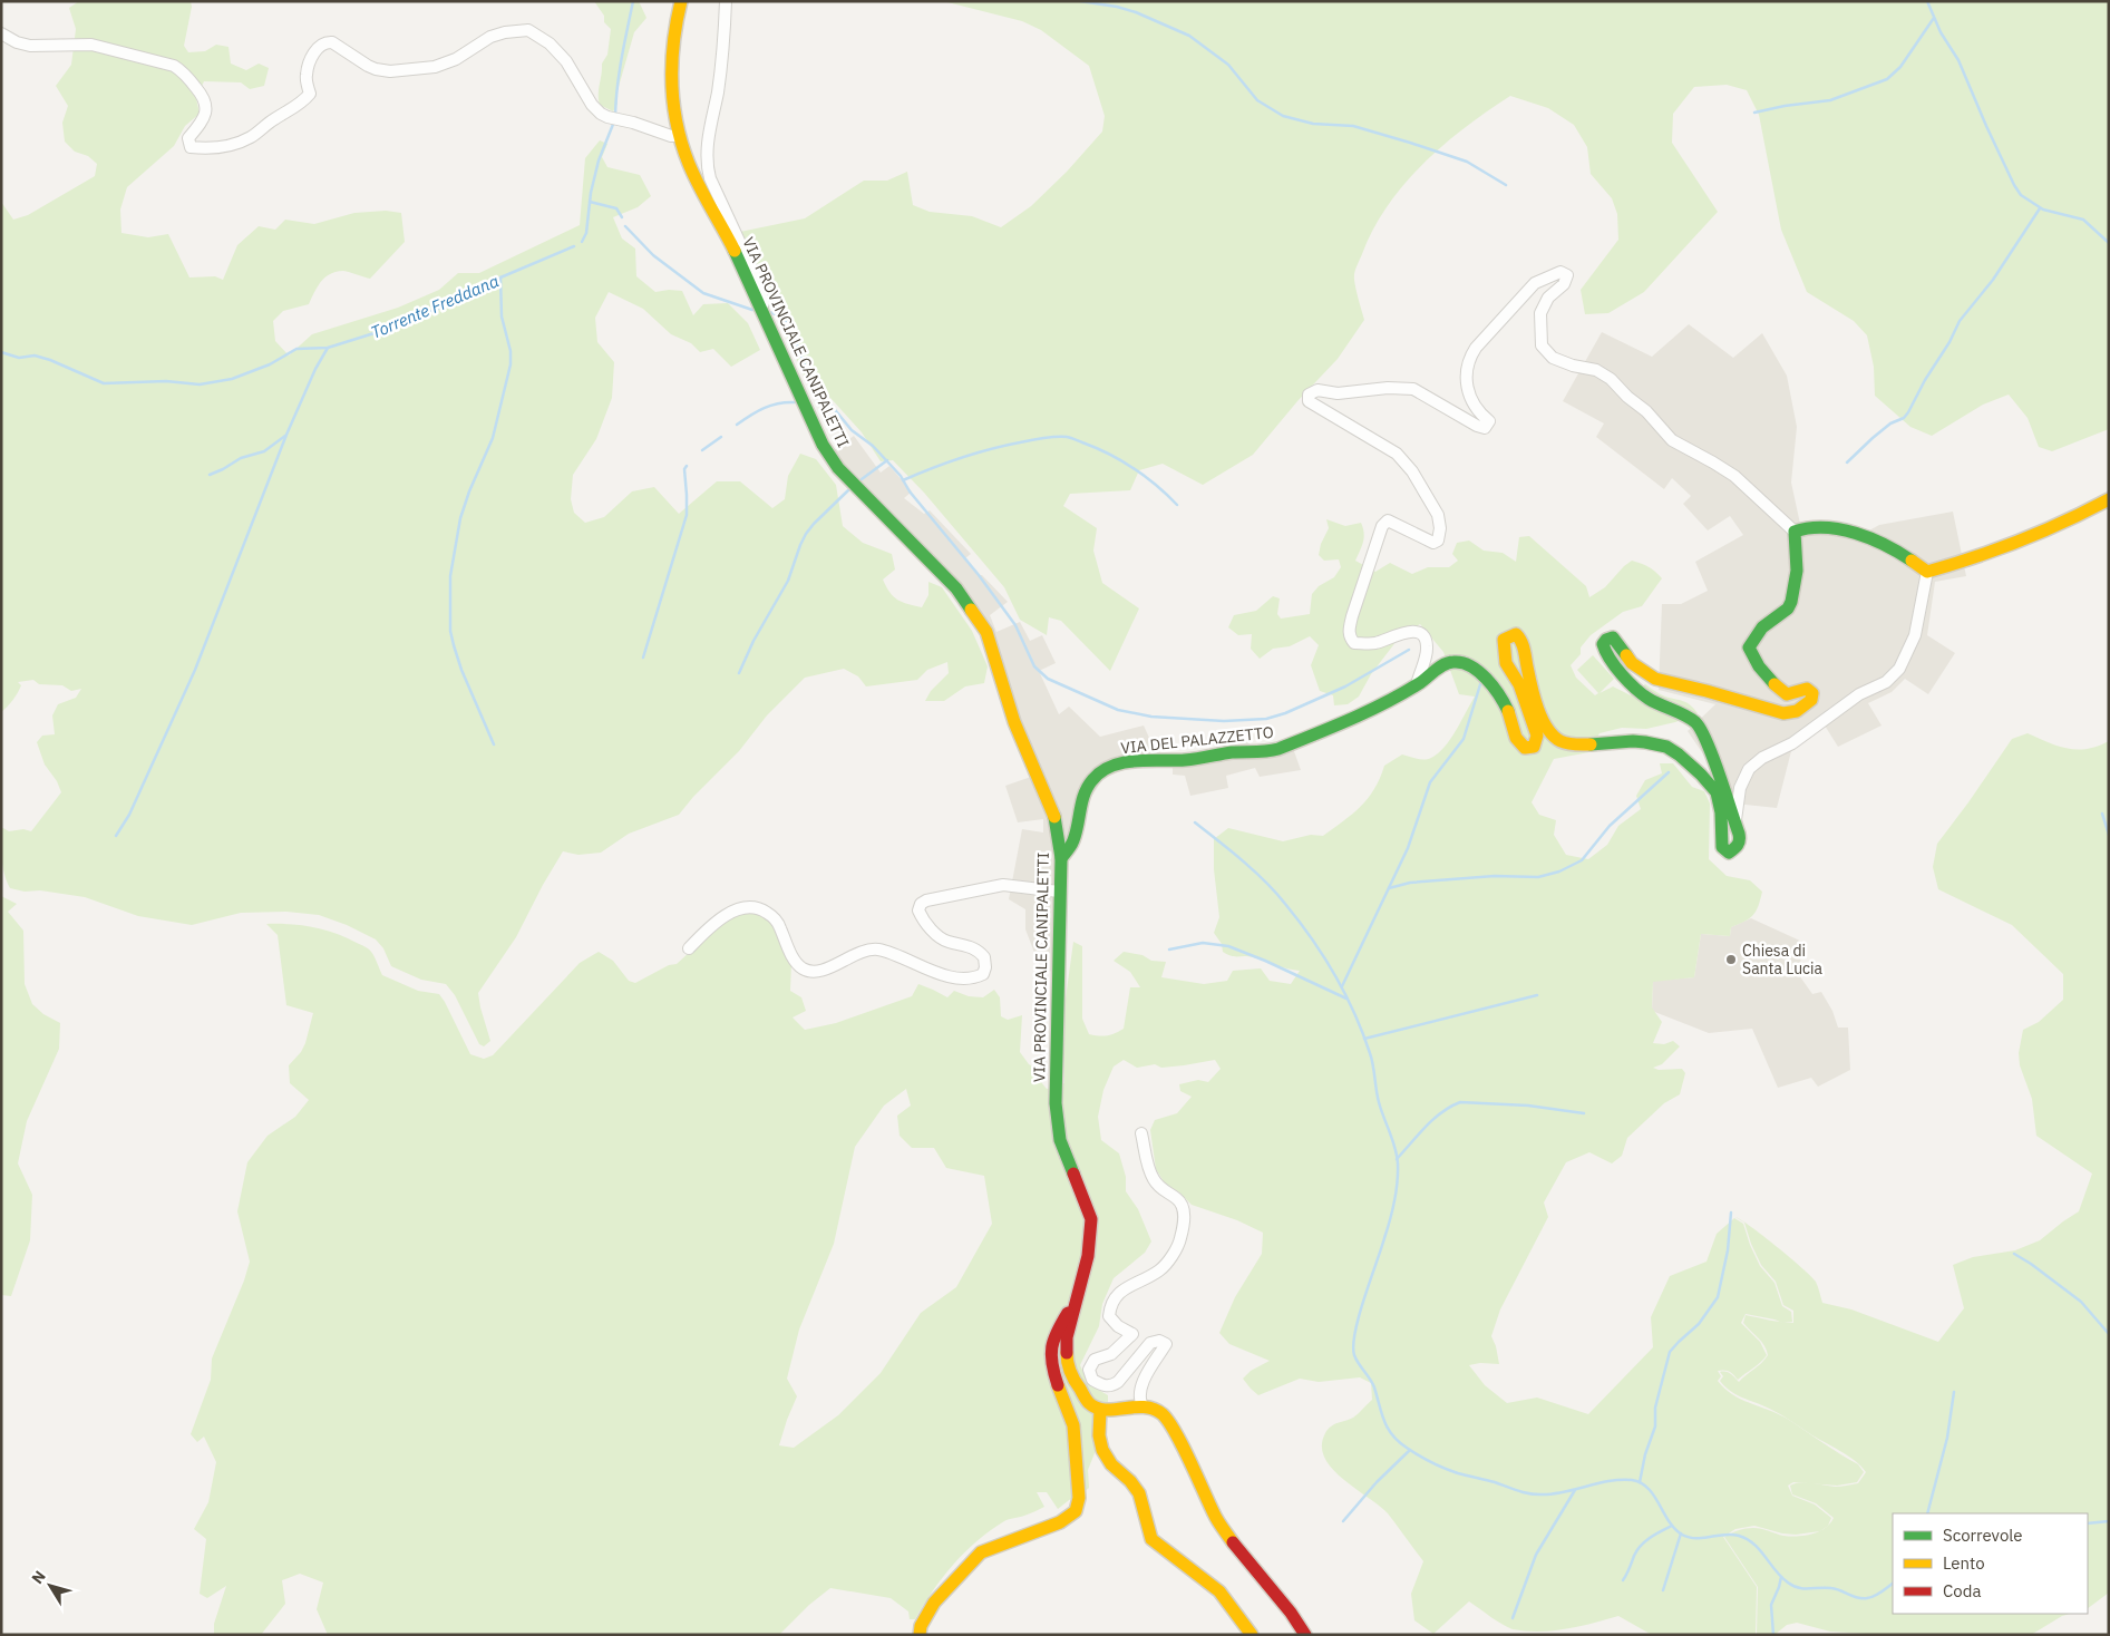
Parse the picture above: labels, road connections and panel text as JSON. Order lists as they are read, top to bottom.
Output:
{
  "streets": {
    "street": ["VIA PROVINCIALE CANIPALETTI", "VIA DEL PALAZZETTO"]
  },
  "crossings": [
    ["VIA PROVINCIALE CANIPALETTI", "VIA DEL PALAZZETTO"]
  ],
  "water": ["Torrente Freddana"],
  "places": ["Chiesa di Santa Lucia"],
  "legend": ["Scorrevole", "Lento", "Coda"],
  "north": "top left"
}
